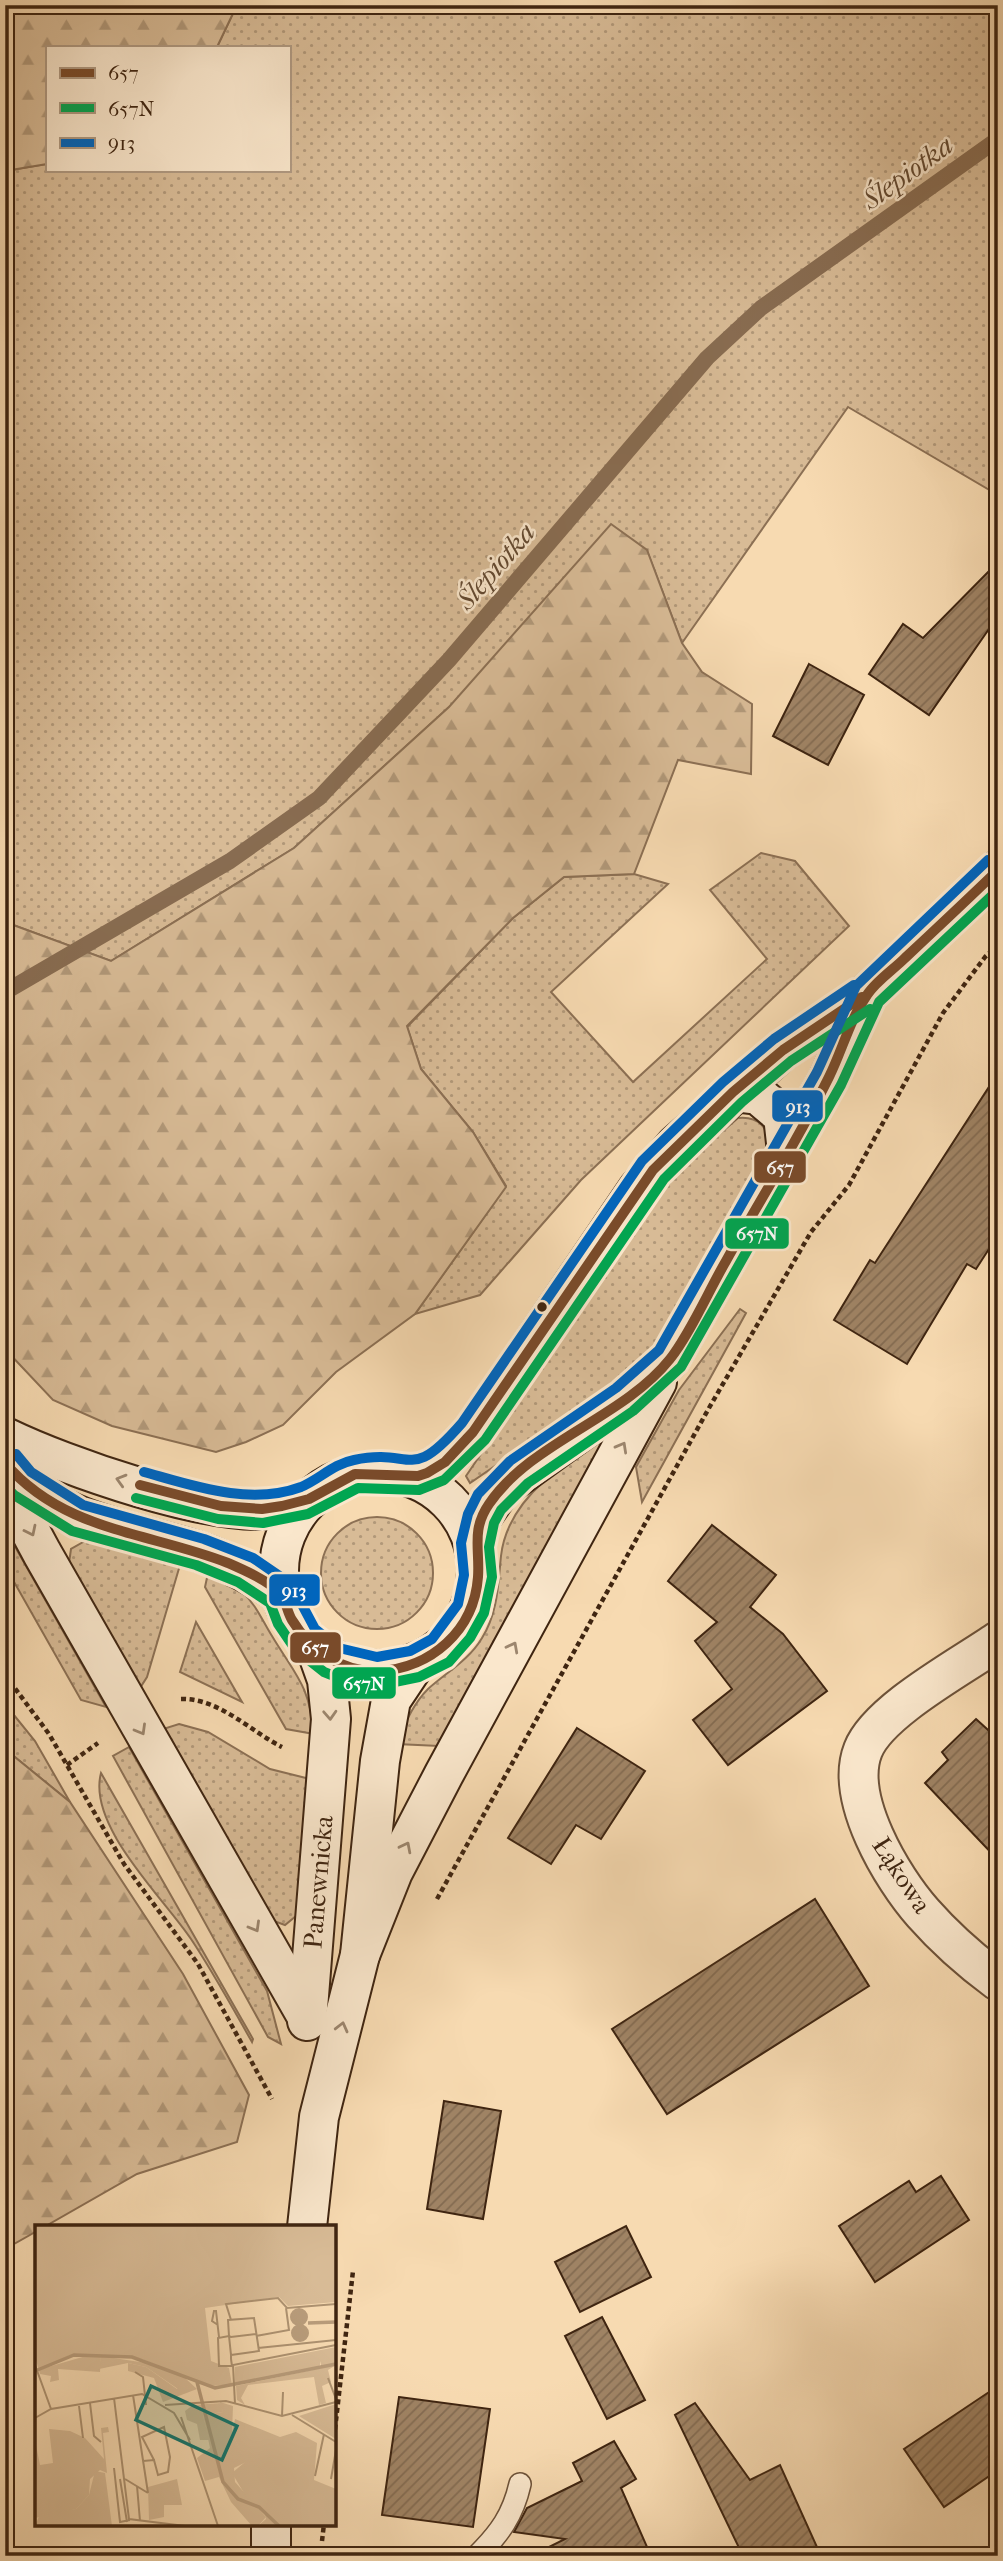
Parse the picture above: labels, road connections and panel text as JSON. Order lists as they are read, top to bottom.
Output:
{
  "streets": {
    "street": ["Łąkowa", "Panewnicka"]
  },
  "water": ["Ślepiotka"],
  "lines": ["transit line 913", "transit line 657", "transit line 657N"],
  "legend": ["657", "657N", "913"]
}
